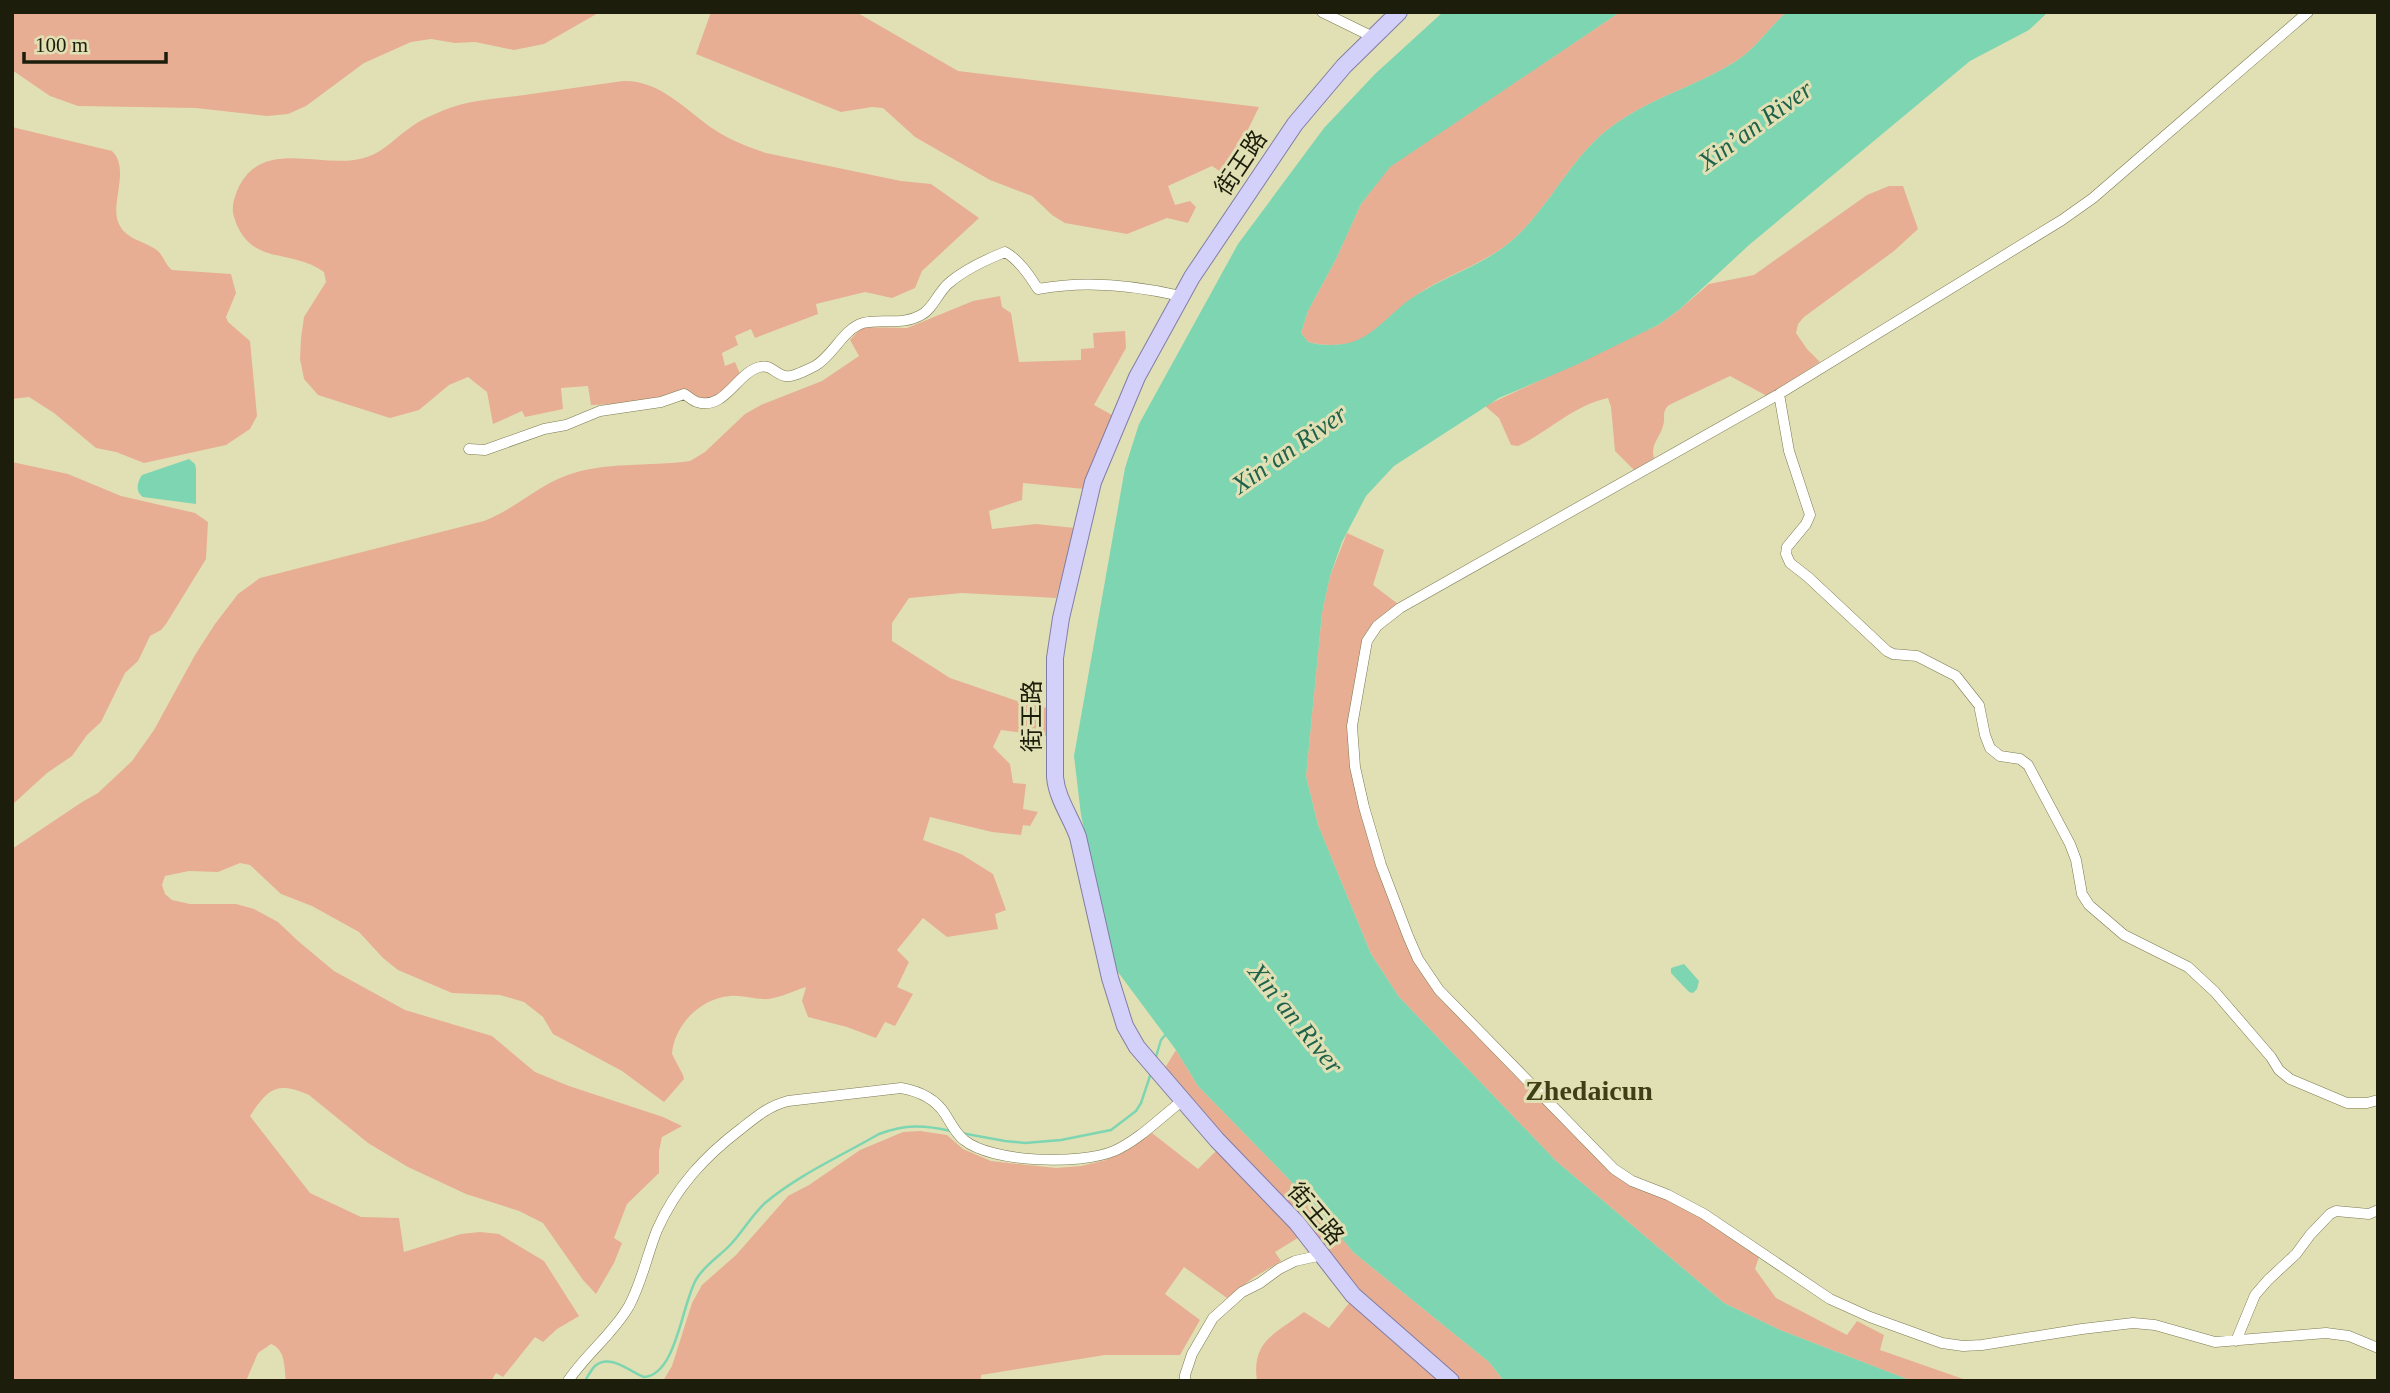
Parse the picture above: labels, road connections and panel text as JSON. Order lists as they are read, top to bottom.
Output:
{
  "streets": {
    "main road": ["街王路"]
  },
  "districts": ["Zhedaicun"],
  "water": ["Xin’an River"],
  "scale_bar": "100 m"
}
